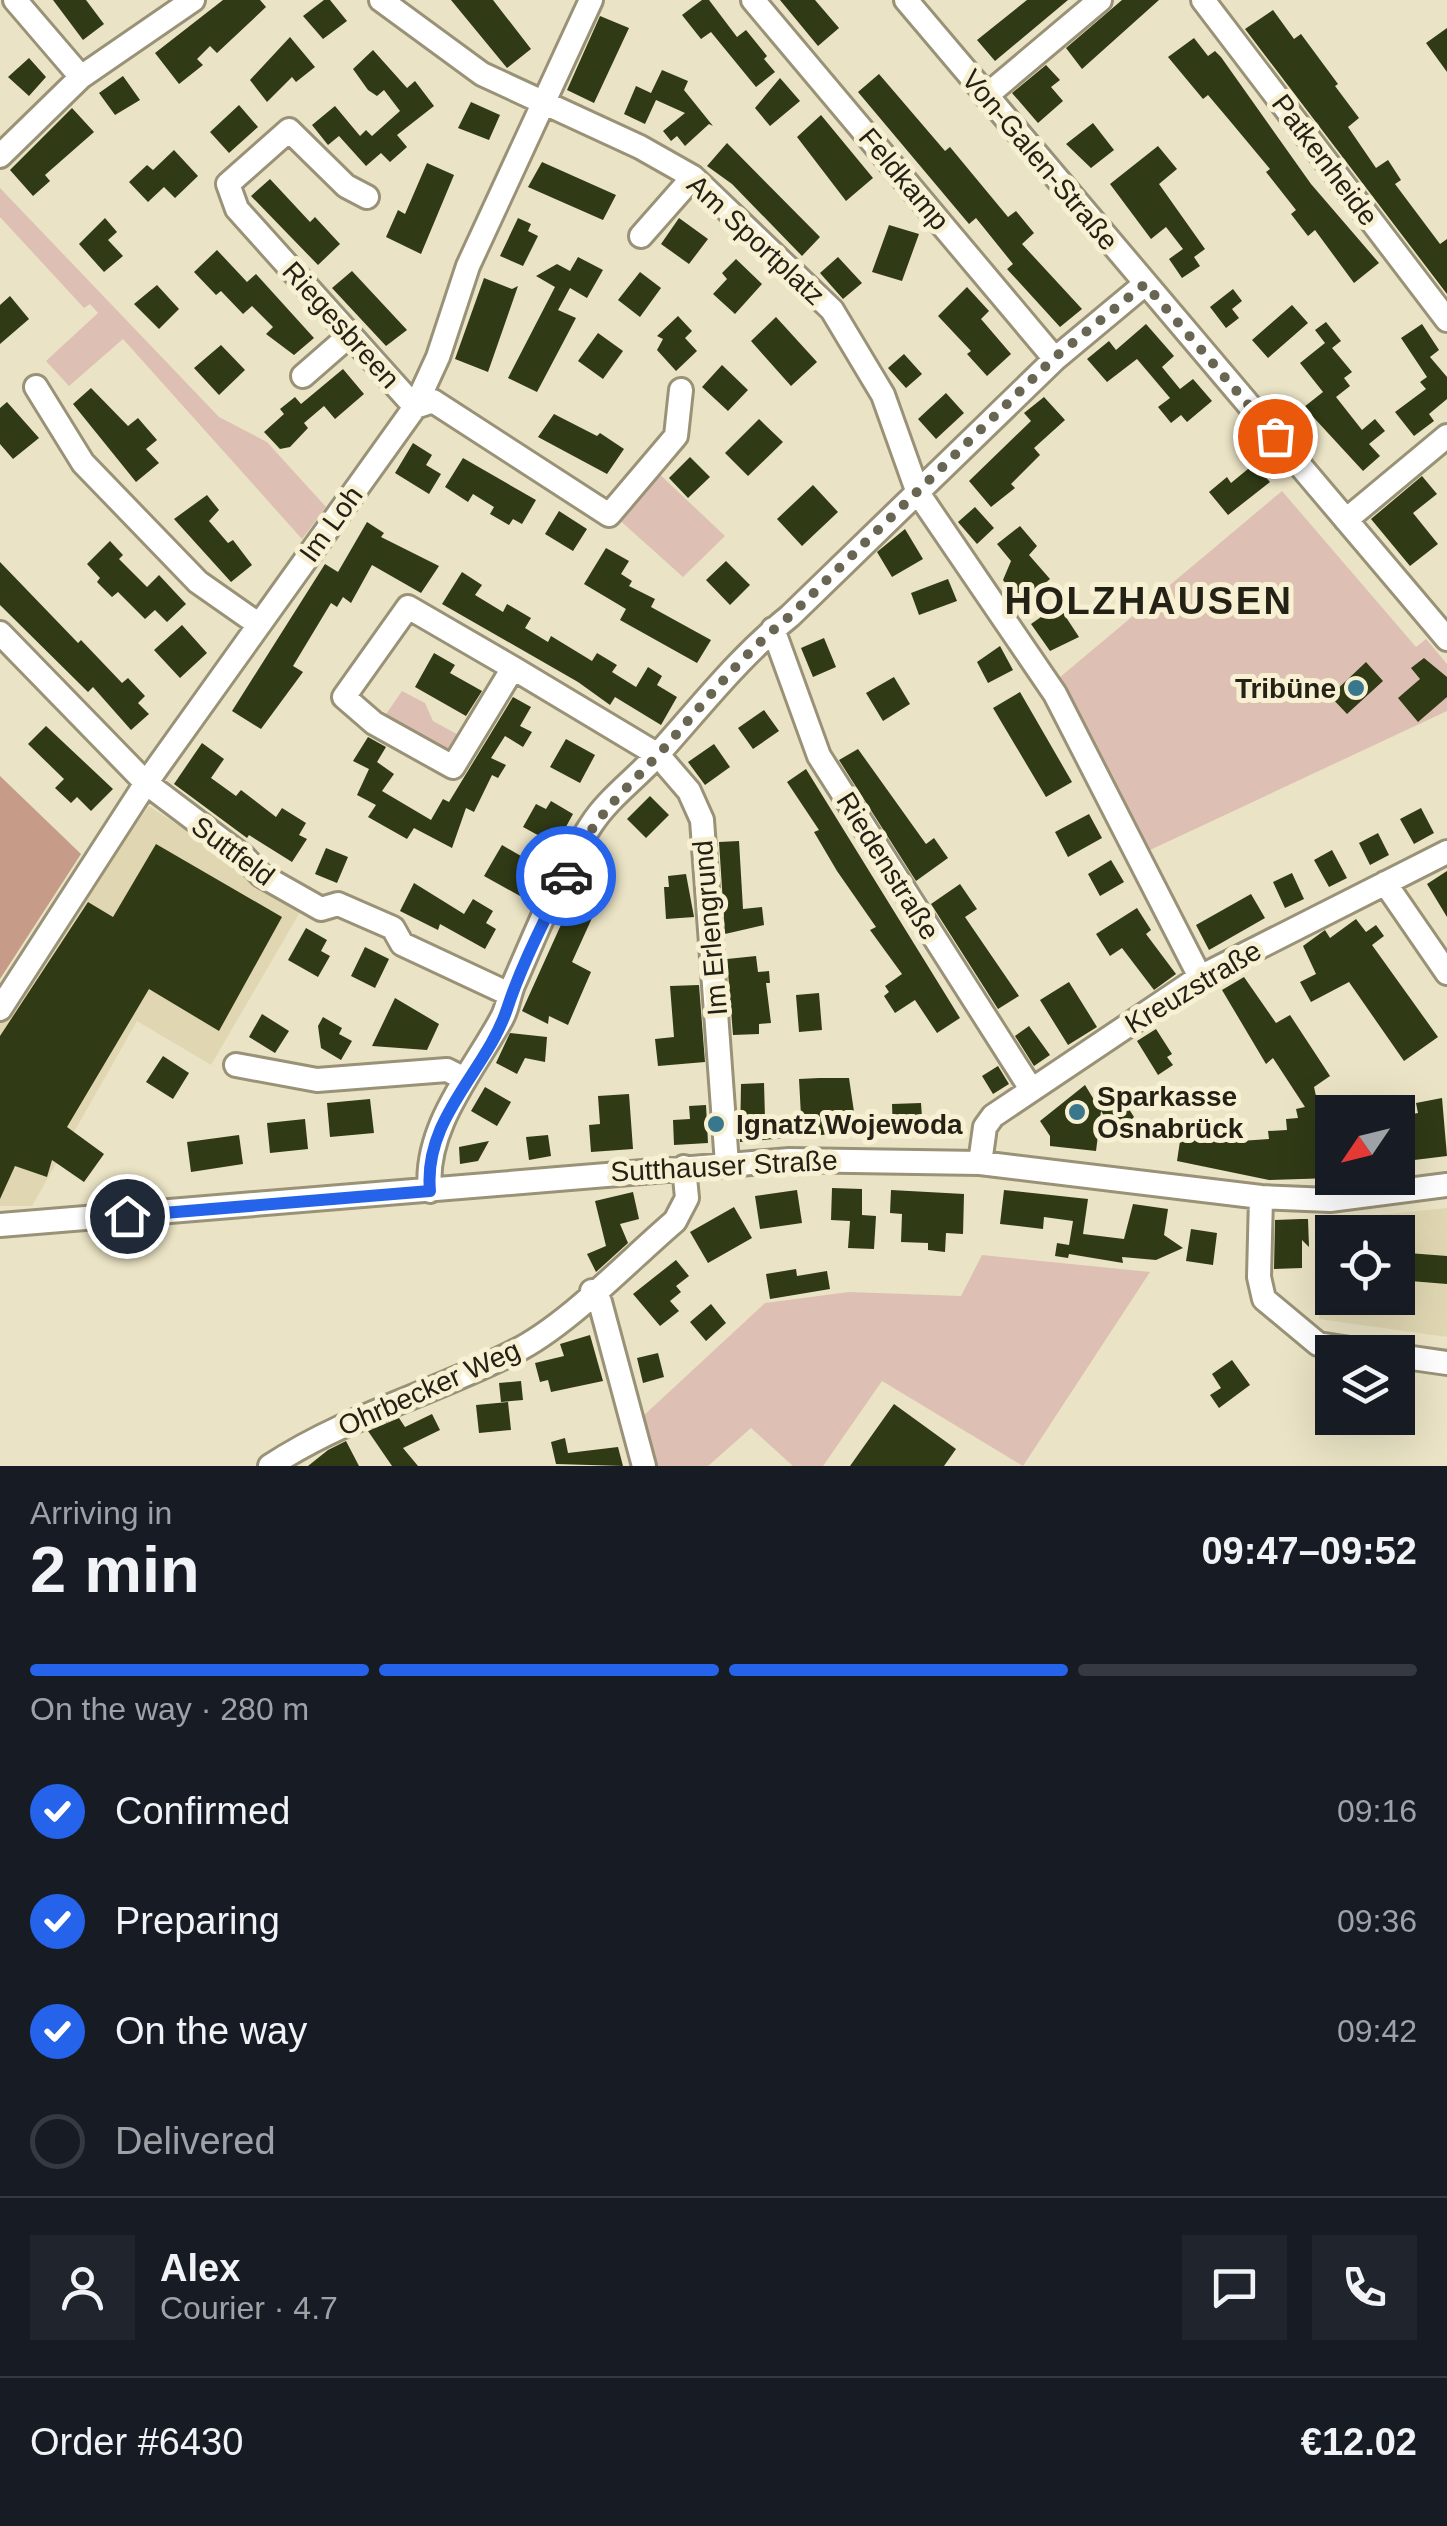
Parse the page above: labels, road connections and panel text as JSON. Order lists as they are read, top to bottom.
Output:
{
  "streets": {
    "street": [
      "Von-Galen-Straße",
      "Patkenheide",
      "Feldkamp",
      "Am Sportplatz",
      "Riegesbreen",
      "Im Loh",
      "Suttfeld",
      "Riedenstraße",
      "Im Erlengrund",
      "Kreuzstraße",
      "Sutthauser Straße",
      "Ohrbecker Weg"
    ]
  },
  "crossings": [
    ["Am Sportplatz", "Im Loh"],
    ["Am Sportplatz", "Kreuzstraße"],
    ["Riegesbreen", "Im Loh"],
    ["Im Loh", "Suttfeld"],
    ["Riedenstraße", "Kreuzstraße"],
    ["Im Erlengrund", "Sutthauser Straße"],
    ["Kreuzstraße", "Sutthauser Straße"],
    ["Sutthauser Straße", "Ohrbecker Weg"]
  ],
  "districts": ["HOLZHAUSEN"],
  "places": ["Tribüne", "Sparkasse Osnabrück", "Ignatz Wojewoda"],
  "north": "bottom left",
  "page": {
    "heading": ["2 min", "Arriving in", "09:47–09:52"],
    "panel": [
      "Alex",
      "Courier · 4.7",
      "Order #6430",
      "€12.02"
    ],
    "bar": "On the way · 280 m",
    "list": [
      ["Confirmed", "09:16"],
      ["Preparing", "09:36"],
      ["On the way", "09:42"],
      "Delivered"
    ]
  }
}
